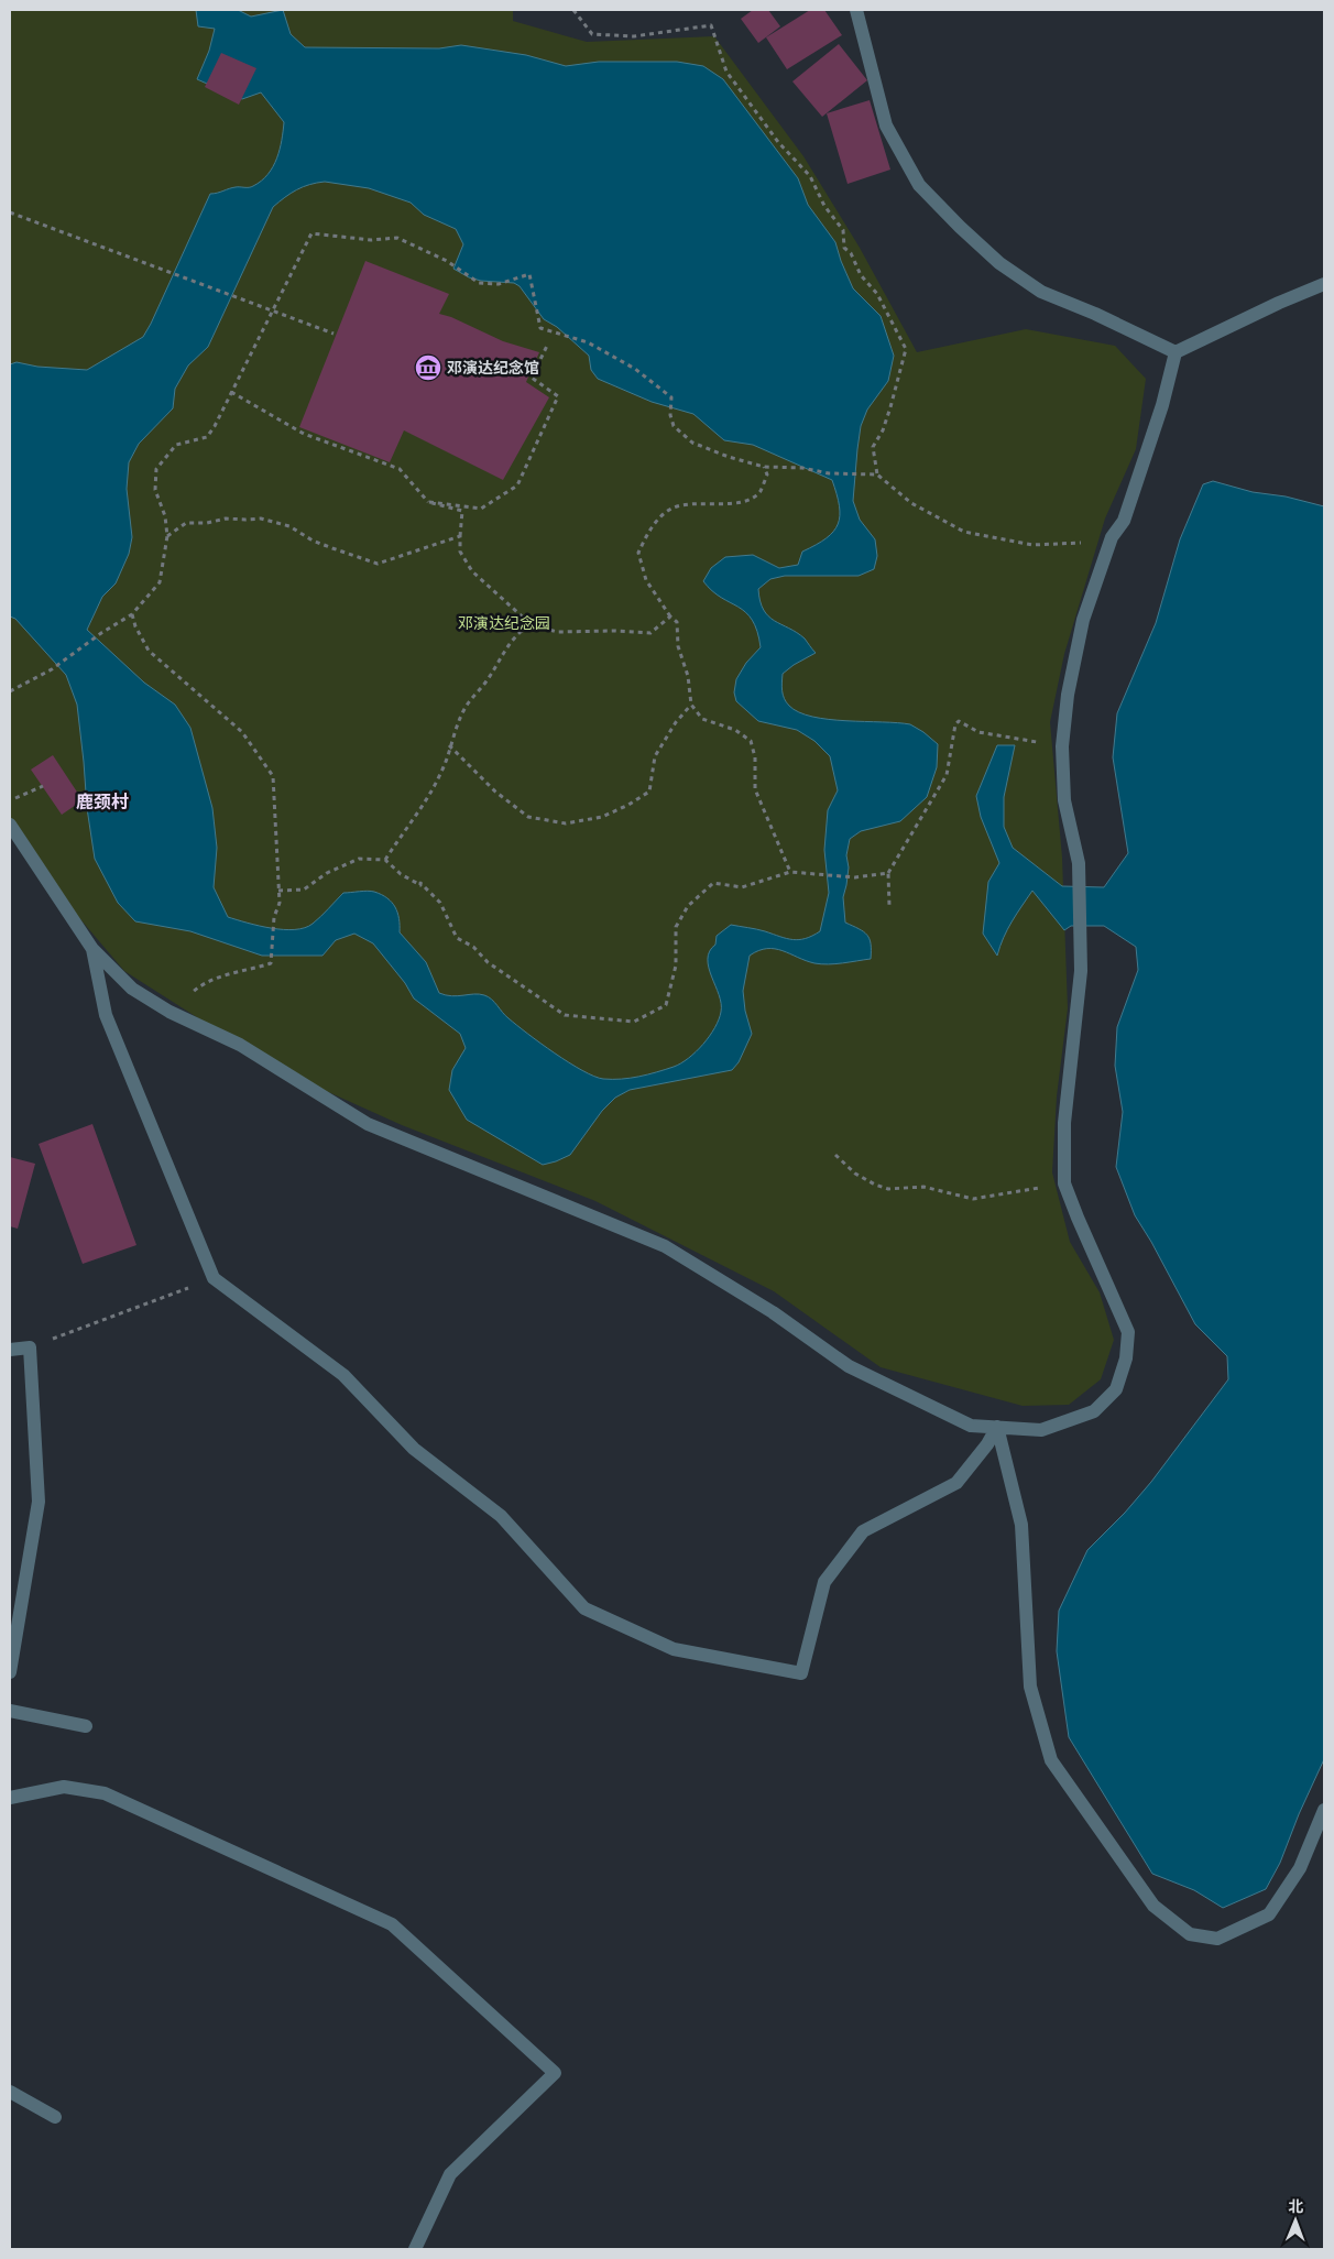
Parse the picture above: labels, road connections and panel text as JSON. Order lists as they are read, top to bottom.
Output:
{
  "districts": ["鹿颈村"],
  "parks": ["邓演达纪念园"],
  "places": {
    "museum": ["邓演达纪念馆"]
  },
  "north": "top"
}
